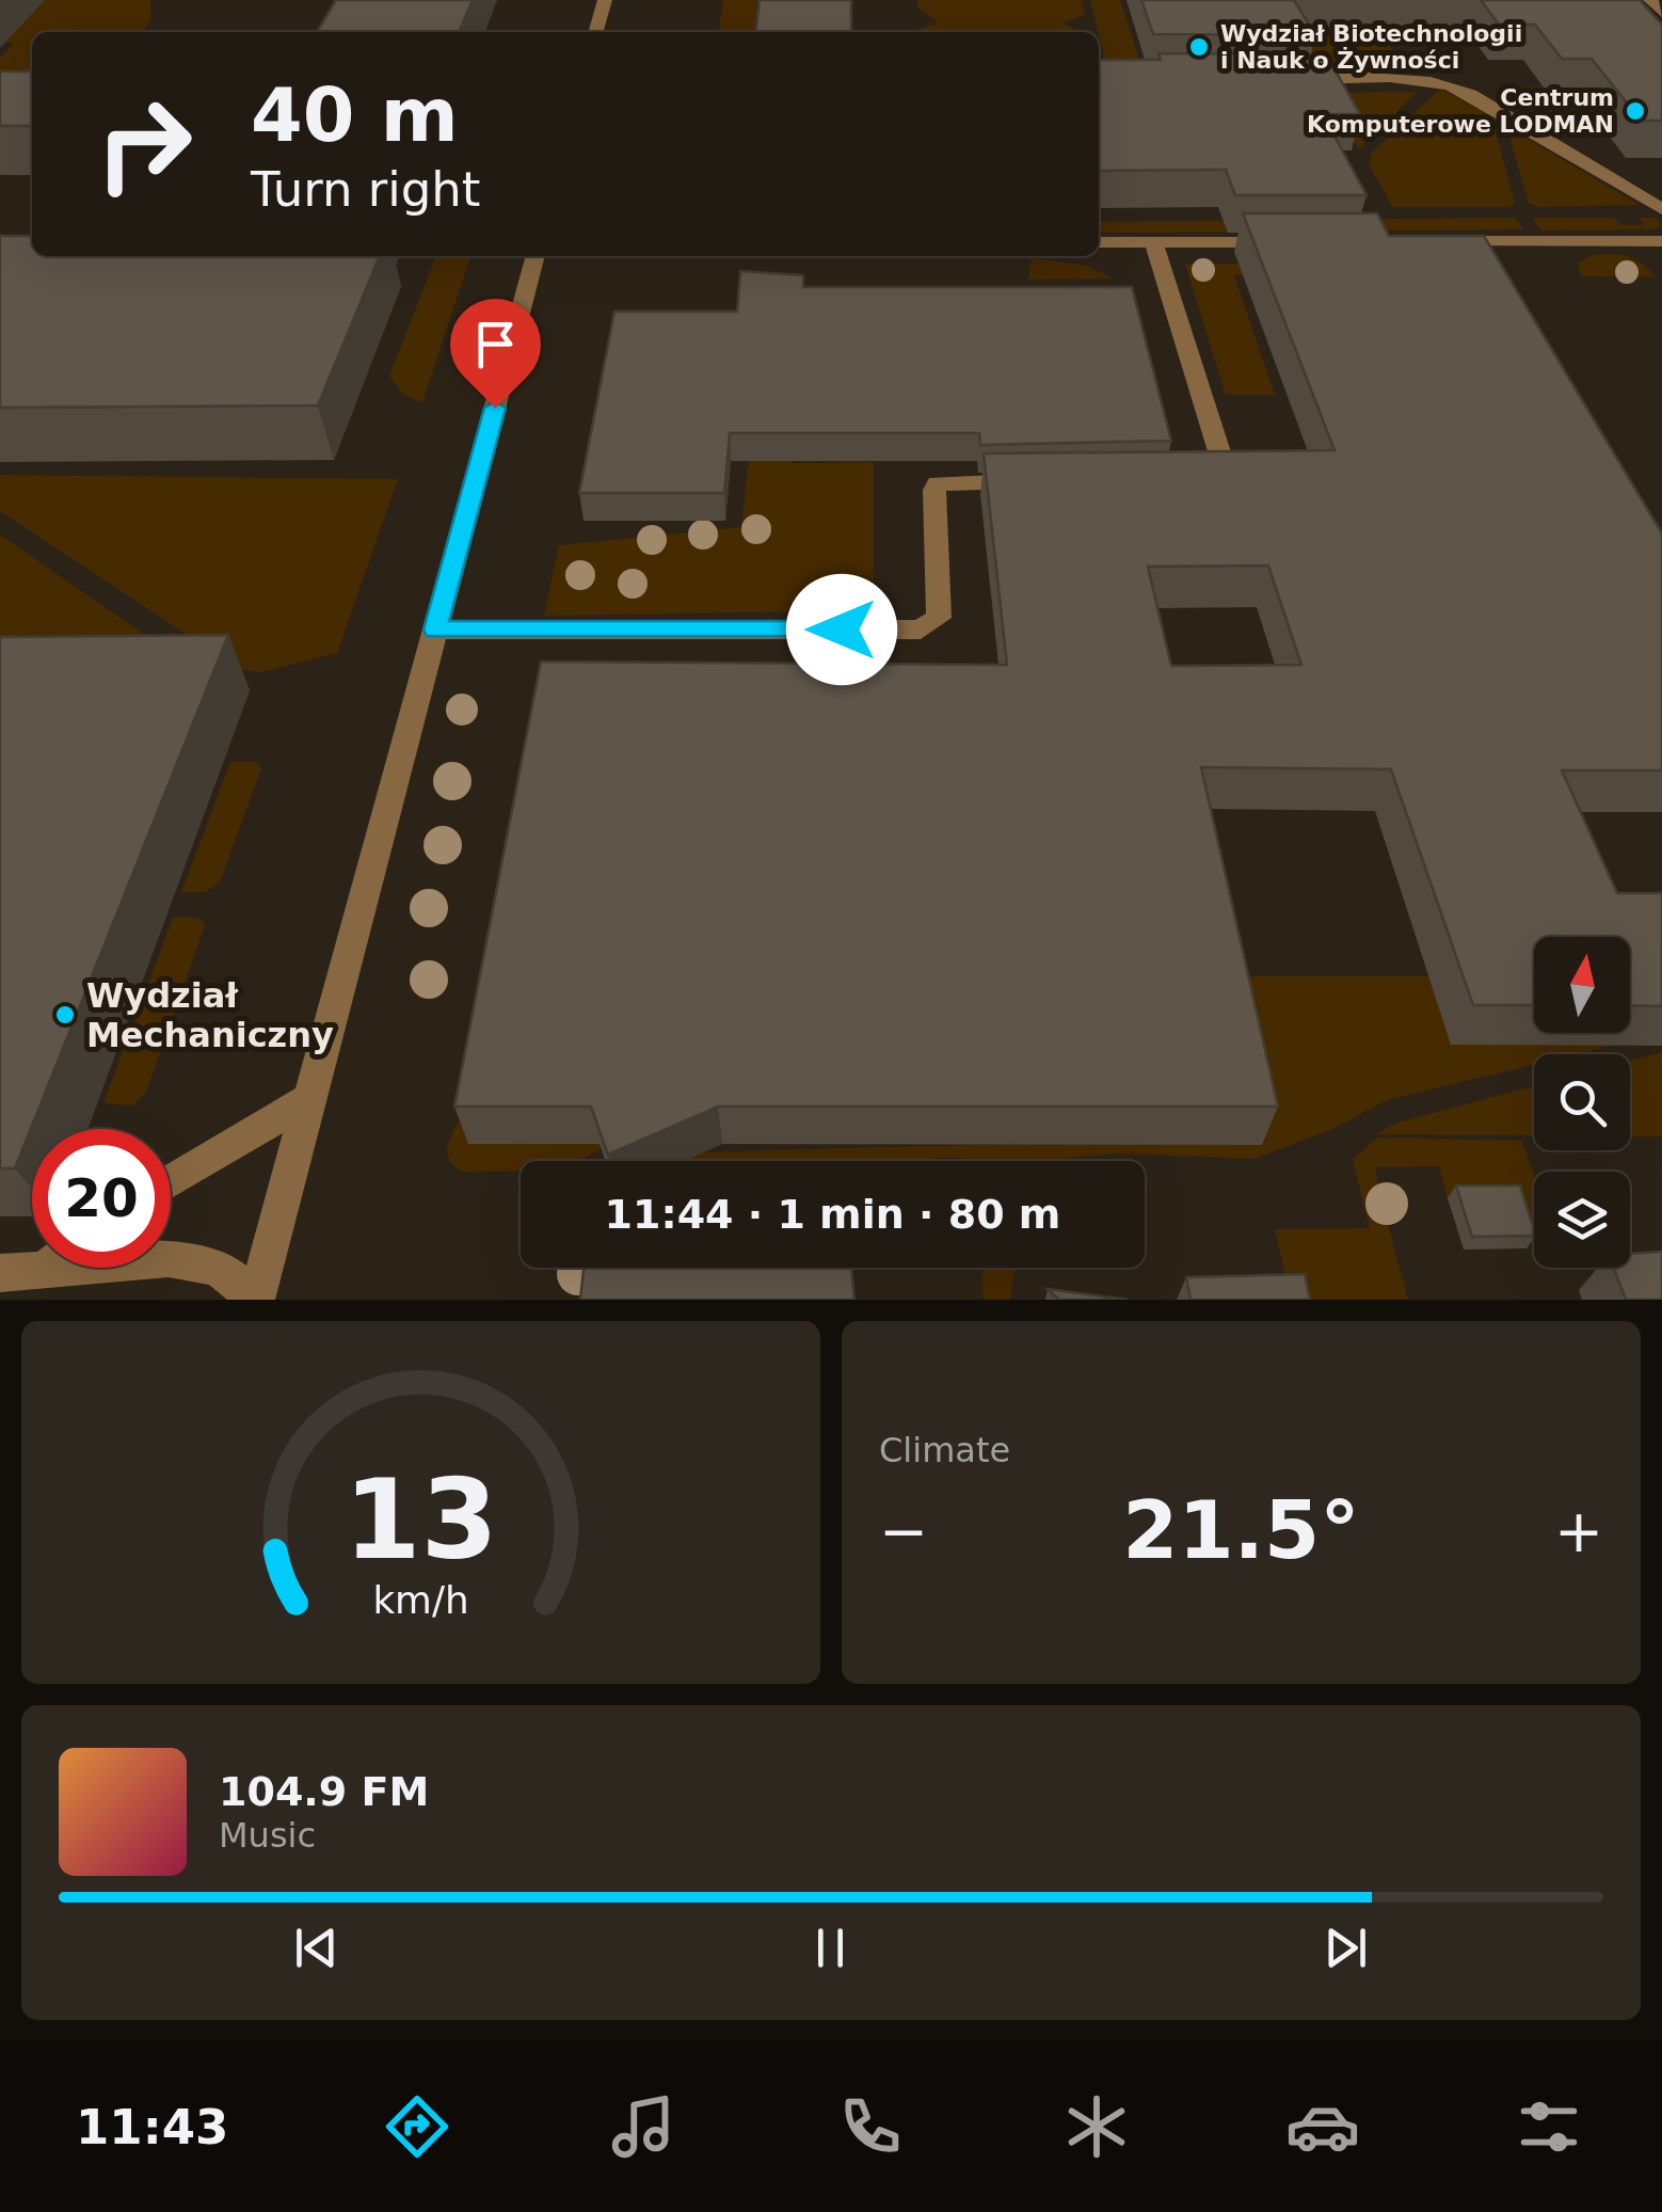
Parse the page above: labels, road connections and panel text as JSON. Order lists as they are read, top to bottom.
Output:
{
  "places": ["Wydział Biotechnologii i Nauk o Żywności", "Centrum Komputerowe LODMAN", "Wydział Mechaniczny"],
  "north": "top",
  "page": {
    "turn": ["40 m", "Turn right"],
    "limit": "20",
    "trip": "11:44 · 1 min · 80 m",
    "tile": "Climate",
    "heat": ["−", "21.5°", "+"],
    "song": ["104.9 FM", "Music"],
    "tabs": "11:43",
    "gauge": ["13", "km/h"]
  }
}
